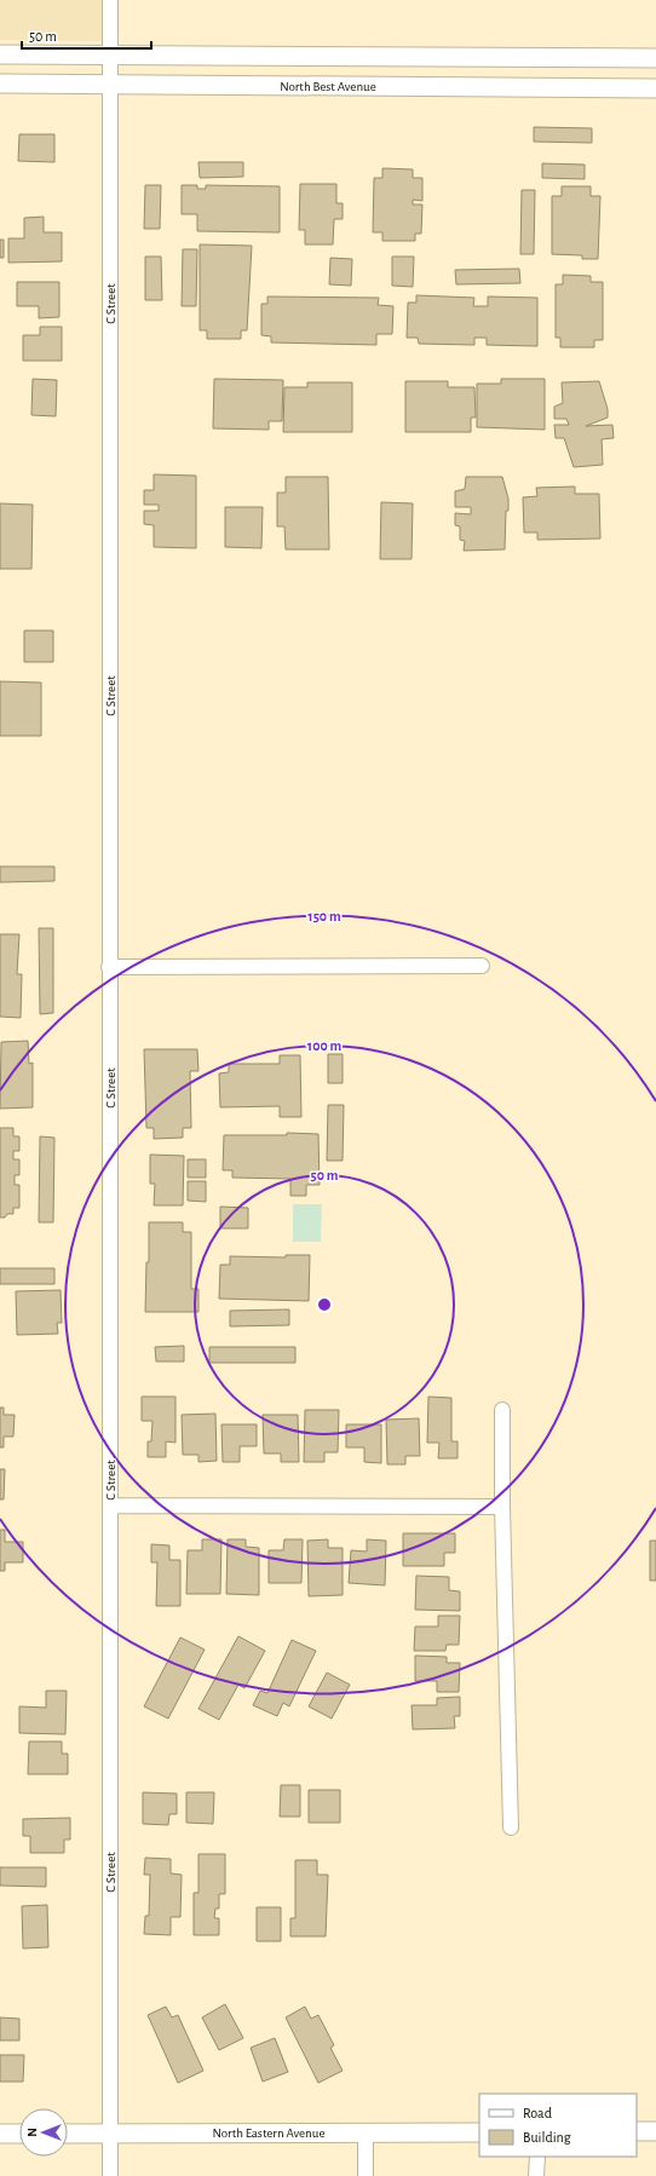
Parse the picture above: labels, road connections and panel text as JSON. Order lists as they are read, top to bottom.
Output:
{
  "streets": {
    "street": ["North Best Avenue", "C Street", "North Eastern Avenue"]
  },
  "crossings": [
    ["North Best Avenue", "C Street"],
    ["C Street", "North Eastern Avenue"]
  ],
  "legend": ["Road", "Building"],
  "scale_bar": "50 m",
  "north": "left",
  "rings": ["150 m", "100 m", "50 m"]
}
